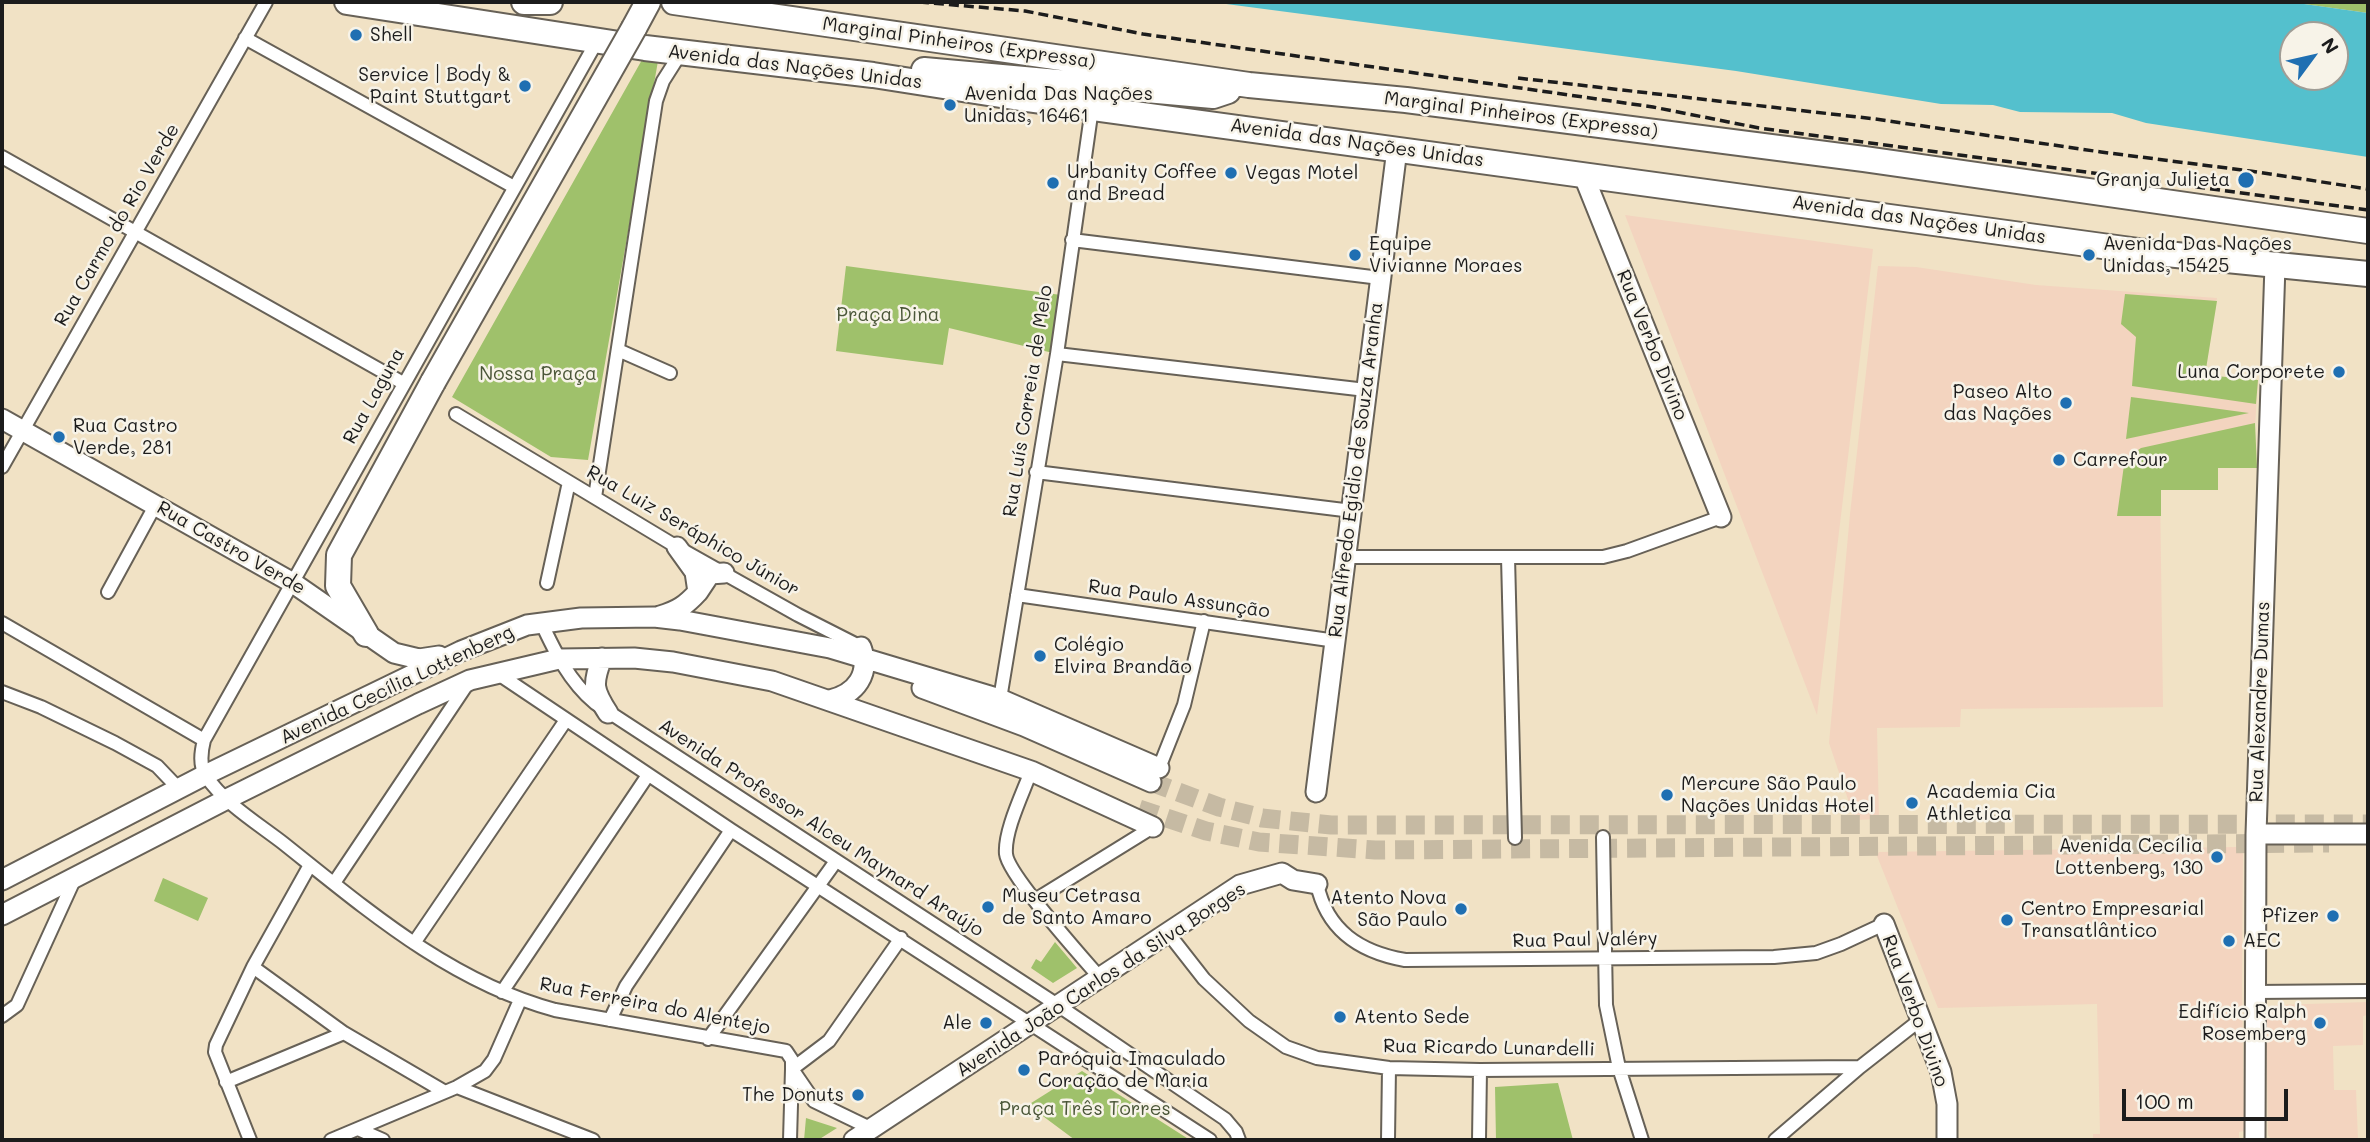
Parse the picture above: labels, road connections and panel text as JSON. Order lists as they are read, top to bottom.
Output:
{
  "streets": {
    "highway": ["Marginal Pinheiros (Expressa)", "Avenida das Nações Unidas"],
    "main road": [
      "Rua Verbo Divino",
      "Rua Alfredo Egidio de Souza Aranha",
      "Rua Castro Verde",
      "Avenida Cecília Lottenberg",
      "Rua Alexandre Dumas",
      "Avenida João Carlos da Silva Borges"
    ],
    "street": [
      "Rua Carmo do Rio Verde",
      "Rua Laguna",
      "Rua Luís Correia de Melo",
      "Rua Luiz Seráphico Júnior",
      "Rua Paulo Assunção",
      "Avenida Professor Alceu Maynard Araújo",
      "Rua Paul Valéry",
      "Rua Ferreira do Alentejo",
      "Rua Ricardo Lunardelli"
    ]
  },
  "crossings": [
    ["Avenida das Nações Unidas", "Rua Verbo Divino"],
    ["Avenida das Nações Unidas", "Rua Laguna"],
    ["Avenida das Nações Unidas", "Rua Luís Correia de Melo"],
    ["Avenida das Nações Unidas", "Rua Alfredo Egidio de Souza Aranha"],
    ["Avenida das Nações Unidas", "Rua Alexandre Dumas"],
    ["Rua Carmo do Rio Verde", "Rua Castro Verde"],
    ["Rua Verbo Divino", "Rua Paul Valéry"],
    ["Rua Laguna", "Rua Castro Verde"],
    ["Rua Luís Correia de Melo", "Rua Paulo Assunção"],
    ["Rua Alfredo Egidio de Souza Aranha", "Rua Paulo Assunção"],
    ["Rua Luiz Seráphico Júnior", "Avenida Cecília Lottenberg"],
    ["Rua Castro Verde", "Avenida Cecília Lottenberg"],
    ["Avenida Cecília Lottenberg", "Avenida Professor Alceu Maynard Araújo"],
    ["Avenida Cecília Lottenberg", "Rua Ferreira do Alentejo"],
    ["Avenida Professor Alceu Maynard Araújo", "Avenida João Carlos da Silva Borges"],
    ["Rua Paul Valéry", "Avenida João Carlos da Silva Borges"],
    ["Avenida João Carlos da Silva Borges", "Rua Ricardo Lunardelli"]
  ],
  "parks": ["Praça Dina", "Nossa Praça", "Praça Três Torres"],
  "places": [
    "Shell",
    "Service | Body & Paint Stuttgart",
    "Avenida Das Nações Unidas, 16461",
    "Vegas Motel",
    "Granja Julieta",
    "Urbanity Coffee and Bread",
    "Equipe Vivianne Moraes",
    "Avenida Das Nações Unidas, 15425",
    "Luna Corporete",
    "Paseo Alto das Nações",
    "Rua Castro Verde, 281",
    "Carrefour",
    "Colégio Elvira Brandão",
    "Mercure São Paulo Nações Unidas Hotel",
    "Academia Cia Athletica",
    "Avenida Cecília Lottenberg, 130",
    "Museu Cetrasa de Santo Amaro",
    "Atento Nova São Paulo",
    "Pfizer",
    "Centro Empresarial Transatlântico",
    "AEC",
    "Atento Sede",
    "Ale",
    "Edifício Ralph Rosemberg",
    "Paróquia Imaculado Coração de Maria",
    "The Donuts"
  ],
  "scale_bar": "100 m",
  "north": "top right"
}
